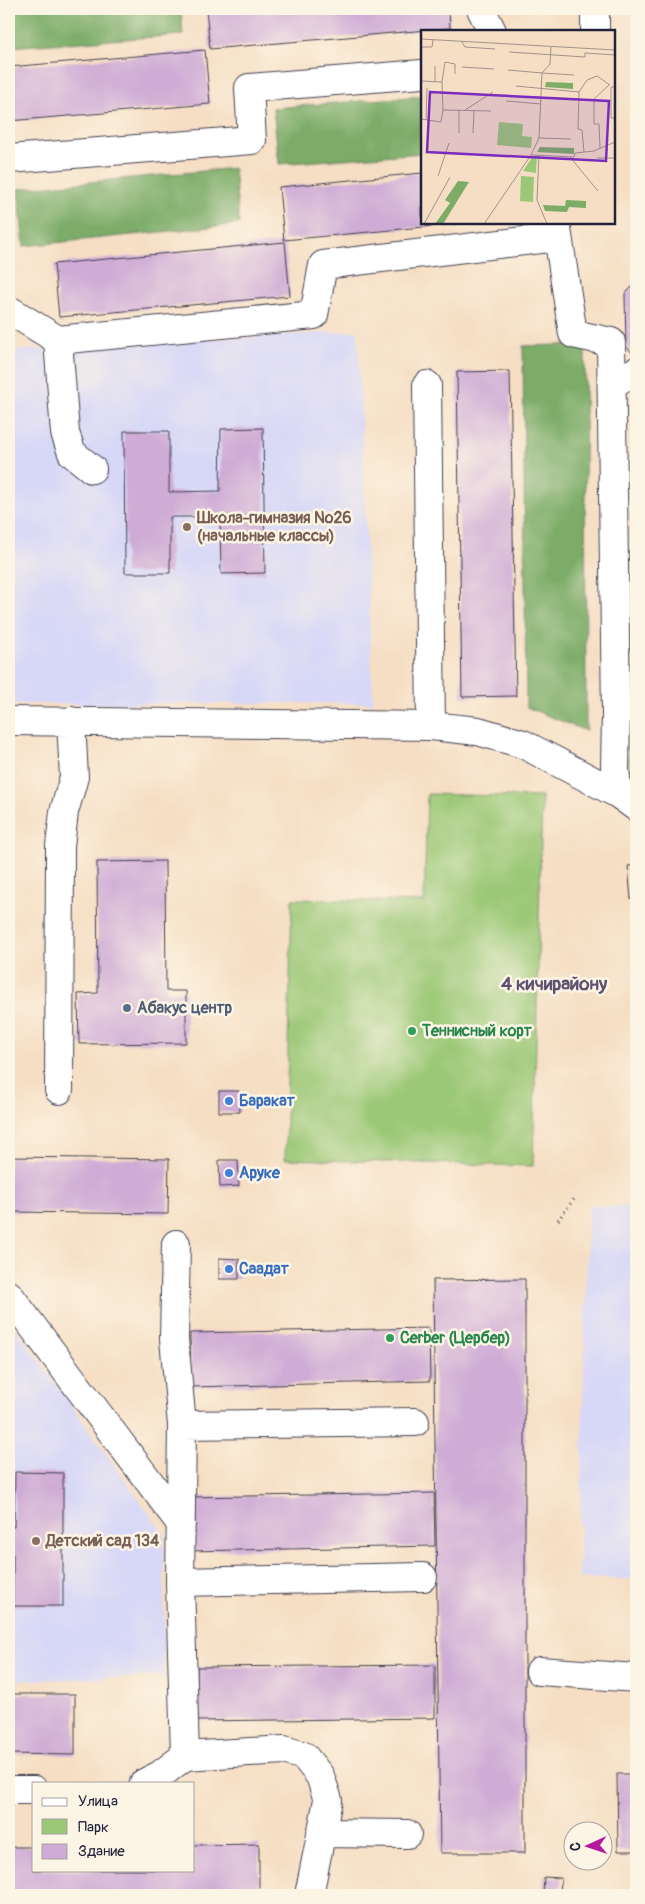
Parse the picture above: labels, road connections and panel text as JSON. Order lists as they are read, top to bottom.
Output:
{
  "districts": ["4 кичирайону"],
  "places": [
    "Школа-гимназия №26 (начальные классы)",
    "Абакус центр",
    "Теннисный корт",
    "Баракат",
    "Аруке",
    "Саадат",
    "Cerber (Цербер)",
    "Детский сад 134"
  ],
  "legend": ["Улица", "Парк", "Здание"],
  "north": "left"
}
